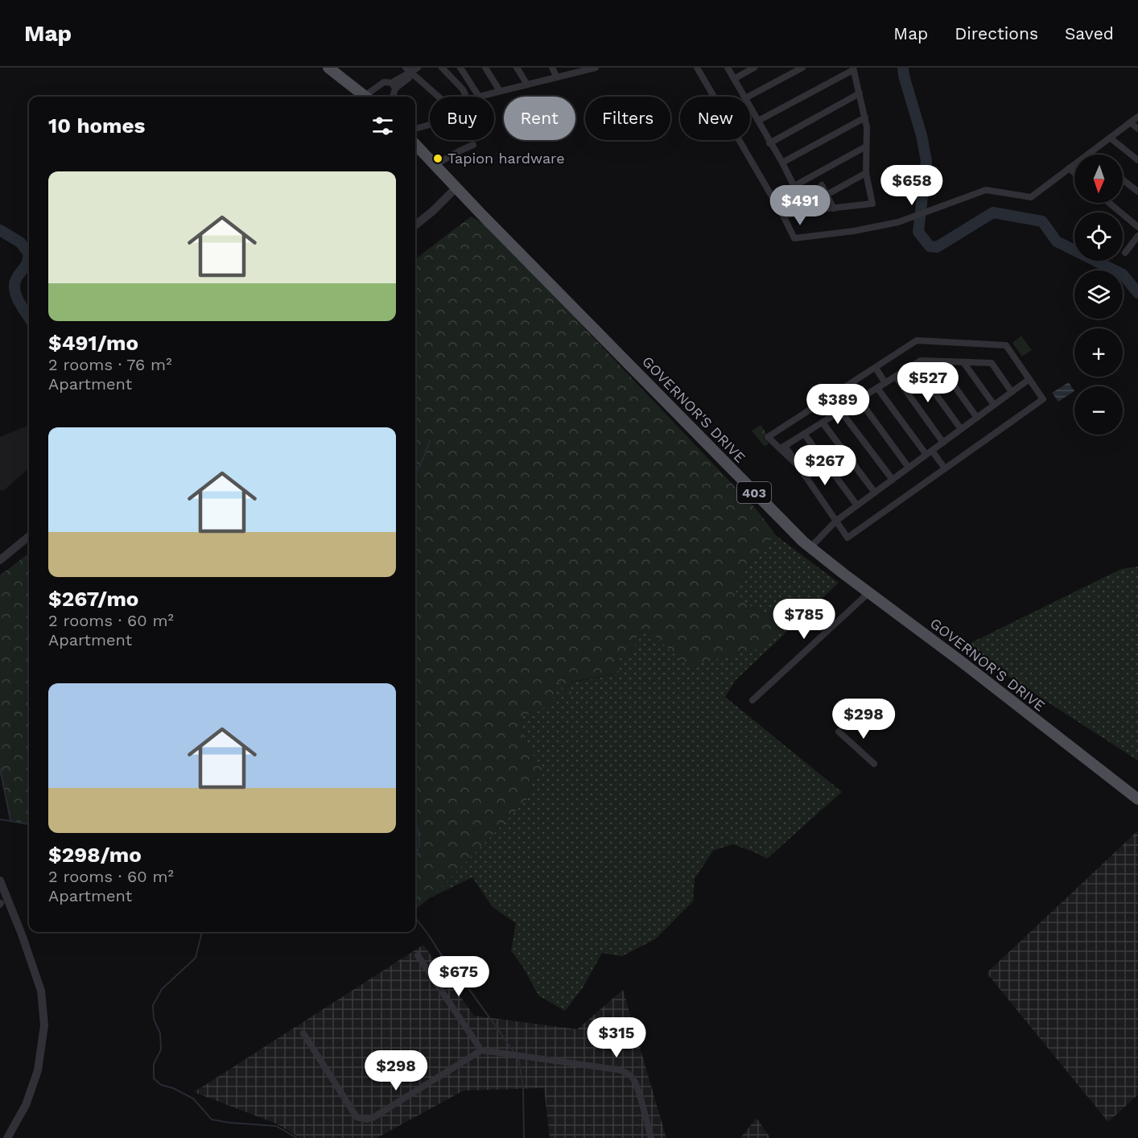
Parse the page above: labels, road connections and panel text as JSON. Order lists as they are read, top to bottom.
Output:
{
  "streets": {
    "main road": ["GOVERNOR'S DRIVE", "403"]
  },
  "places": ["Tapion hardware"],
  "north": "bottom",
  "page": {
    "header": "Map",
    "nav": ["Map", "Directions", "Saved"],
    "chip": [
      "Buy",
      "Rent",
      "Filters",
      "New"
    ],
    "heading": "10 homes",
    "map_buttons": ["+", "−"],
    "list": [
      {
        "name": "$491/mo",
        "note": "2 rooms · 76 m² · Apartment"
      },
      {
        "name": "$267/mo",
        "note": "2 rooms · 60 m² · Apartment"
      },
      {
        "name": "$298/mo",
        "note": "2 rooms · 60 m² · Apartment"
      }
    ],
    "price": [
      "$658",
      "$491",
      "$527",
      "$389",
      "$267",
      "$785",
      "$298",
      "$675",
      "$315",
      "$298"
    ]
  }
}
